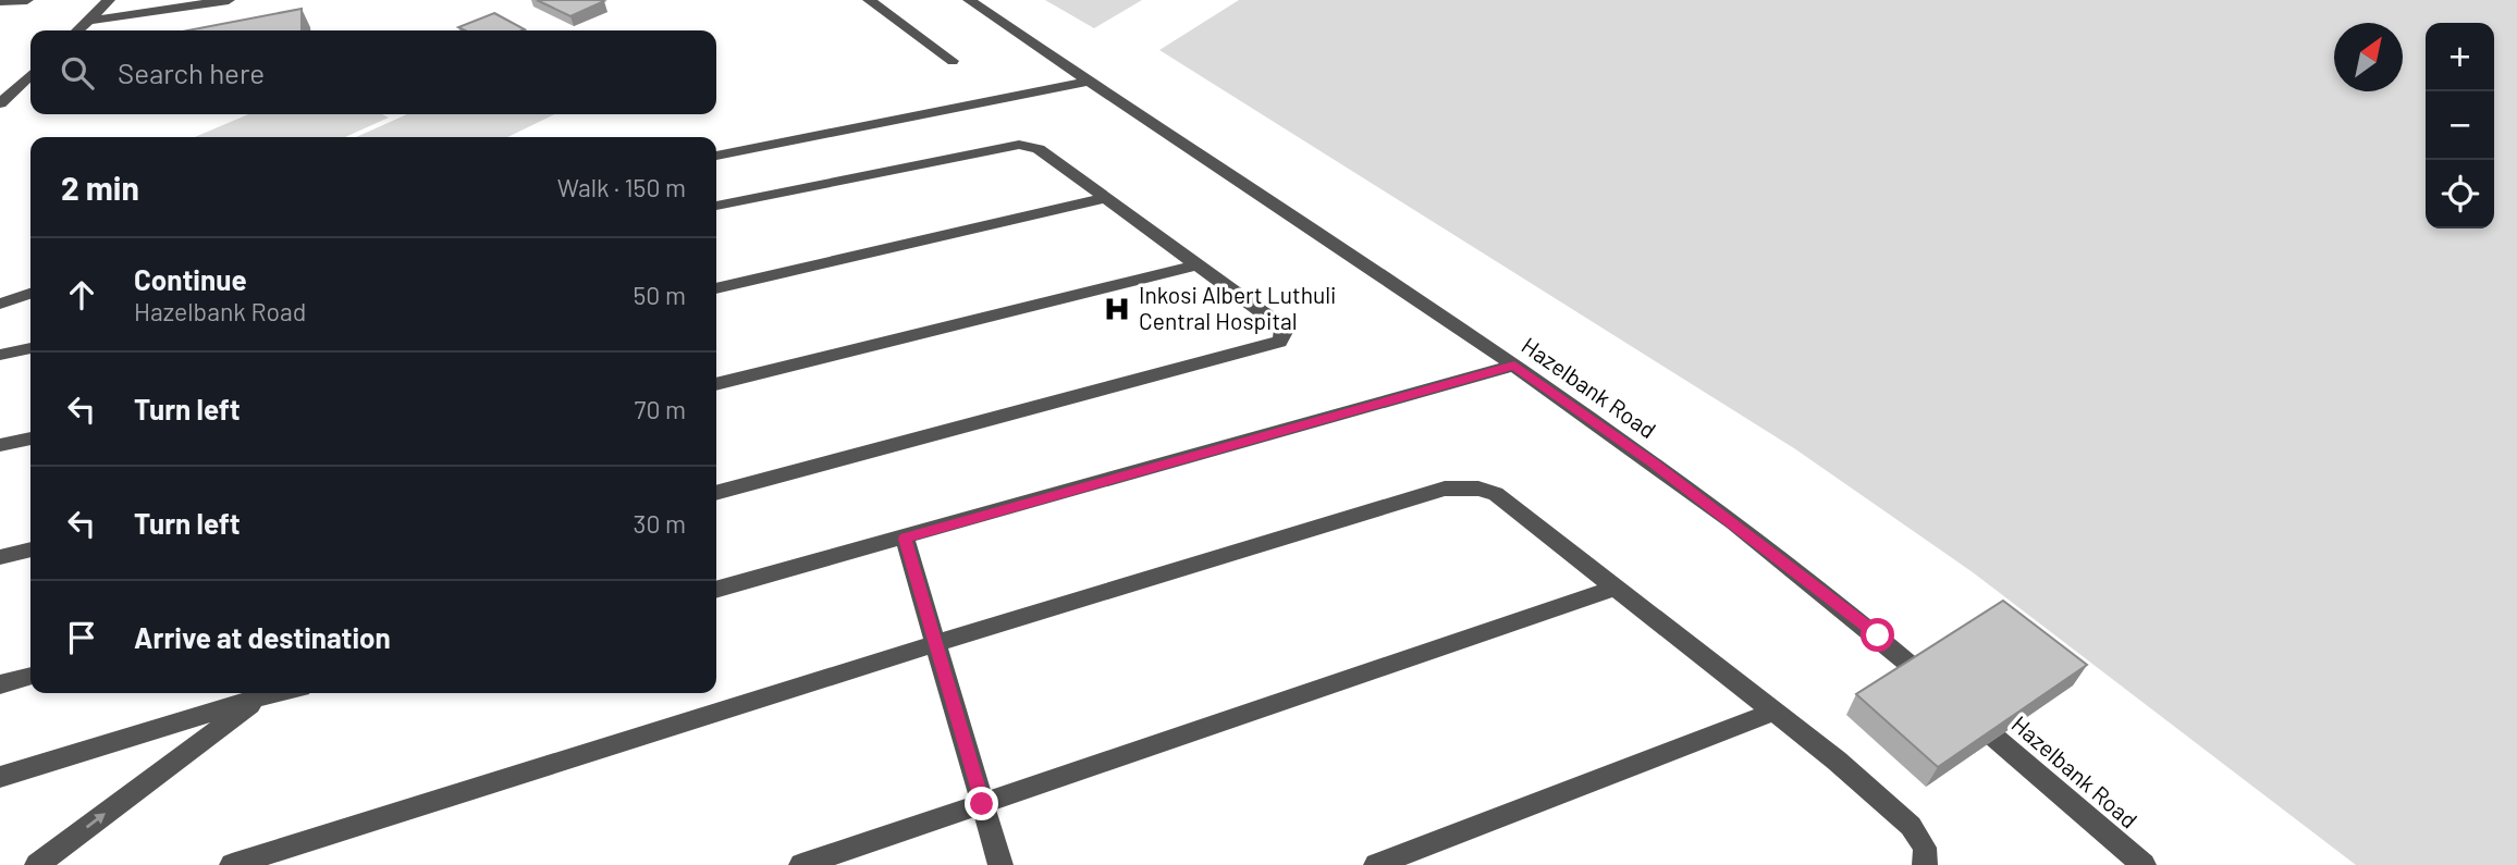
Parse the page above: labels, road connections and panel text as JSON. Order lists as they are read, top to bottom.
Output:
{
  "streets": {
    "street": ["Hazelbank Road"]
  },
  "places": {
    "hospital": ["Inkosi Albert Luthuli Central Hospital"]
  },
  "north": "top right",
  "page": {
    "map_buttons": ["+", "−"],
    "search": "Search here",
    "heading": ["2 min", "Walk · 150 m"],
    "list": [
      ["Continue", "Hazelbank Road", "50 m"],
      ["Turn left", "70 m"],
      ["Turn left", "30 m"],
      "Arrive at destination"
    ]
  }
}
